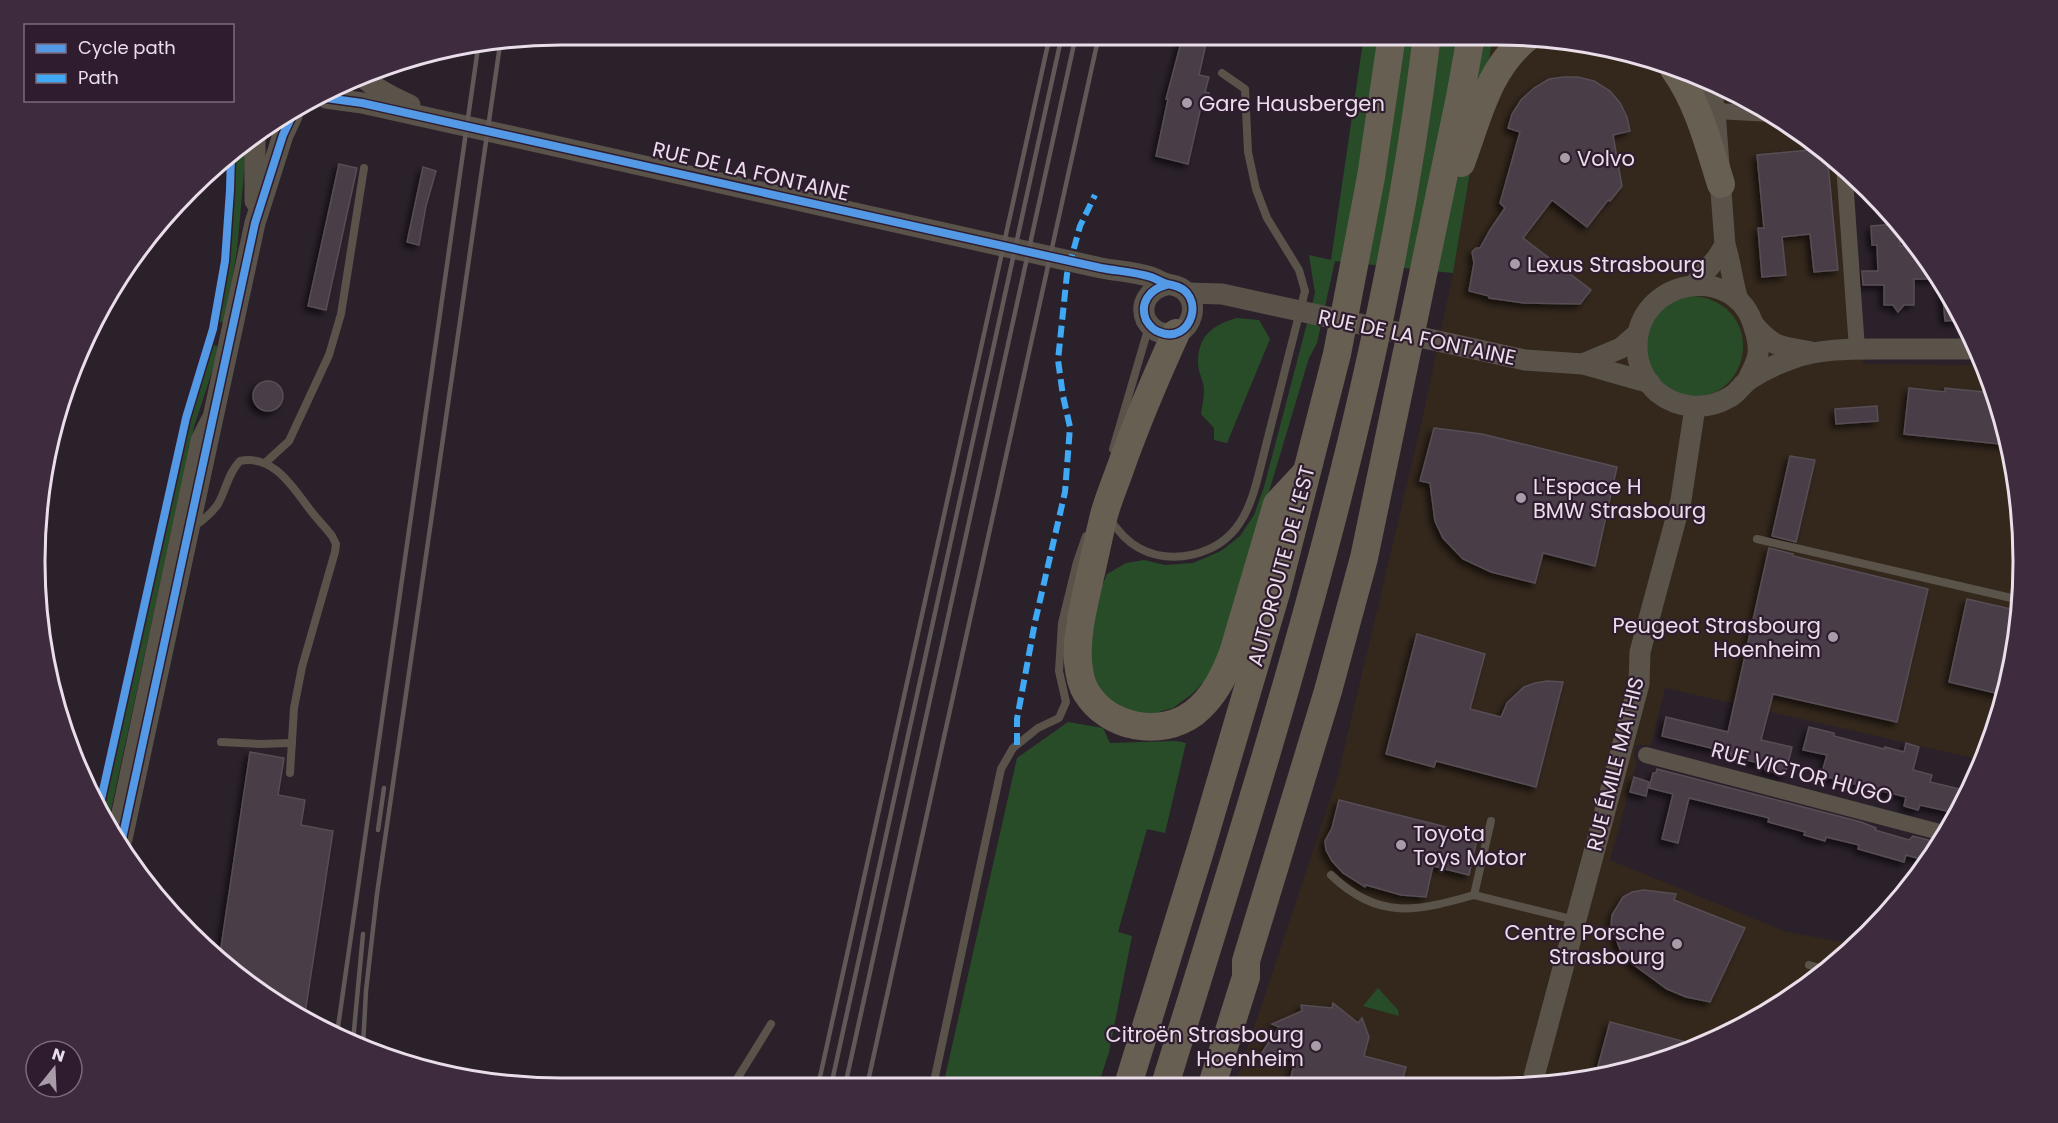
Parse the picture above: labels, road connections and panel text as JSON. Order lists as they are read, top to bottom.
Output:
{
  "streets": {
    "highway": ["AUTOROUTE DE L’EST"],
    "street": ["RUE DE LA FONTAINE", "RUE ÉMILE MATHIS", "RUE VICTOR HUGO"]
  },
  "crossings": [
    ["RUE DE LA FONTAINE", "RUE ÉMILE MATHIS"]
  ],
  "places": [
    "Gare Hausbergen",
    "Volvo",
    "Lexus Strasbourg",
    "L'Espace H BMW Strasbourg",
    "Peugeot Strasbourg Hoenheim",
    "Toyota Toys Motor",
    "Centre Porsche Strasbourg",
    "Citroën Strasbourg Hoenheim"
  ],
  "legend": ["Cycle path", "Path"],
  "north": "top"
}
